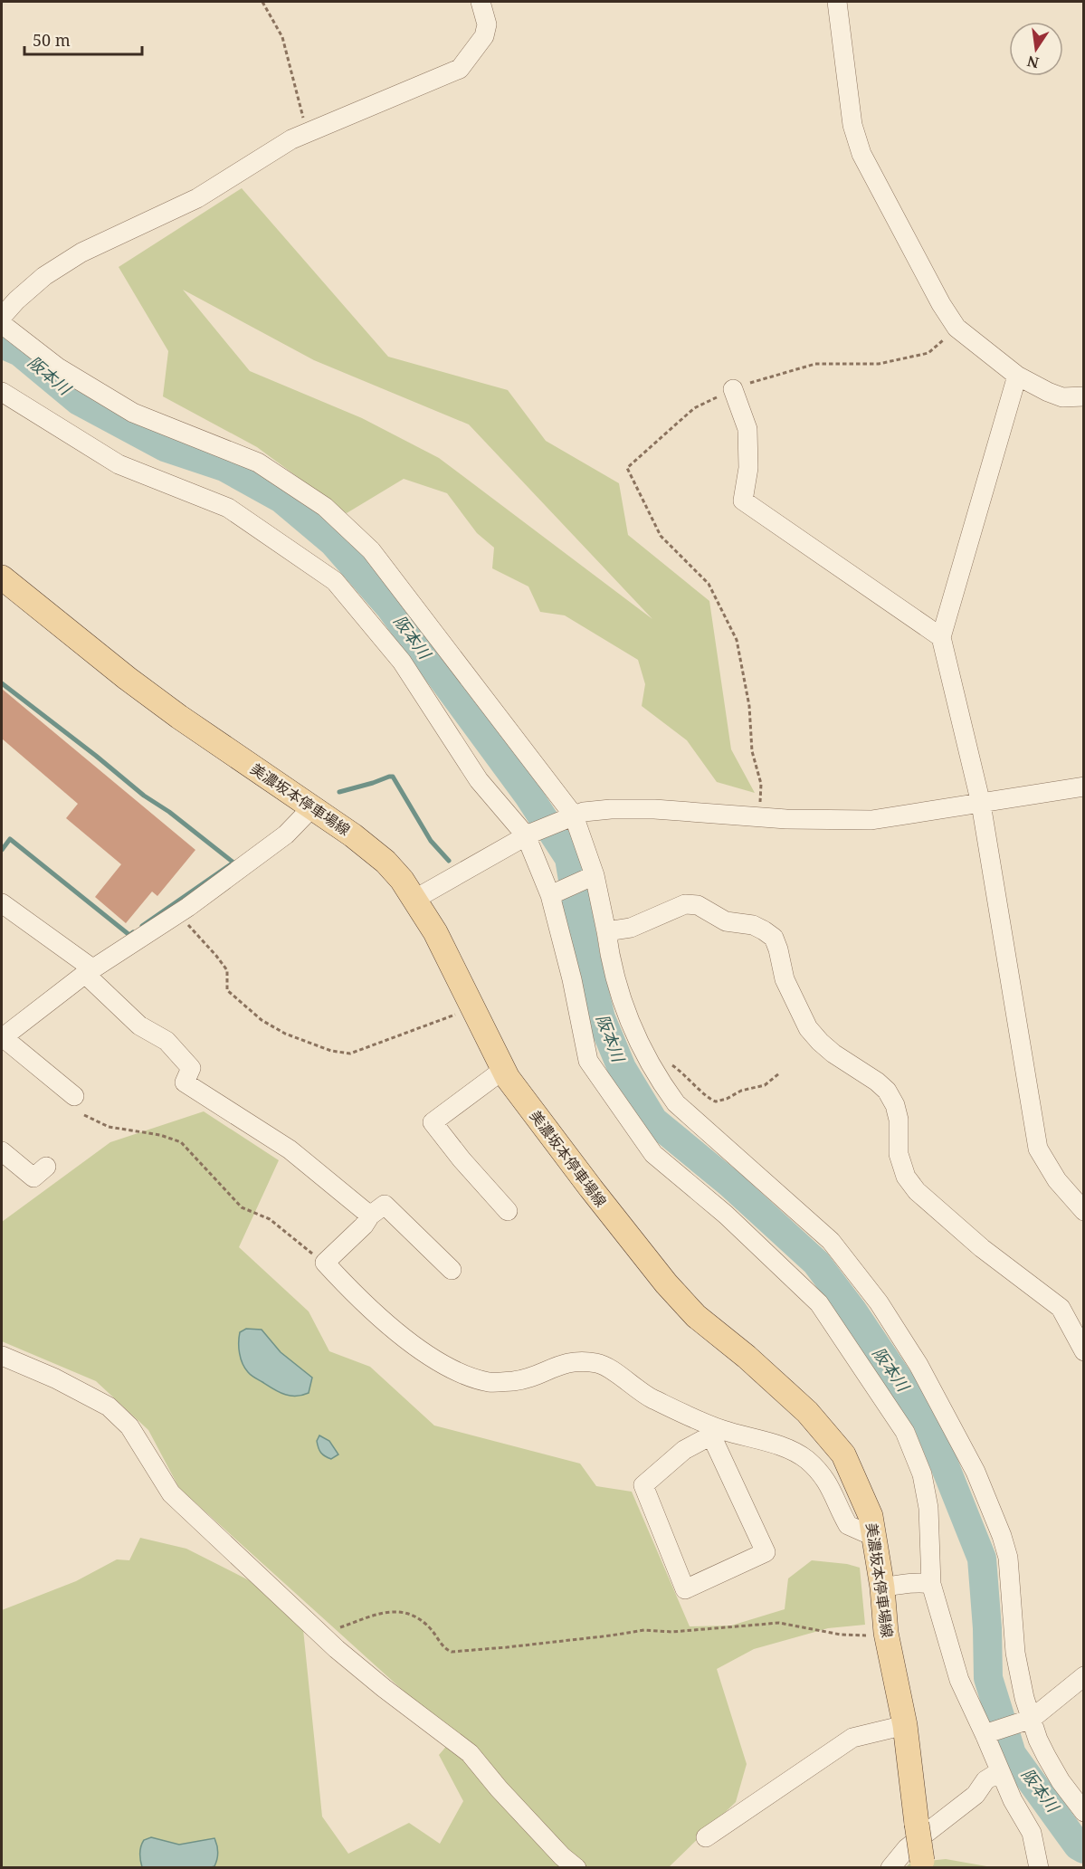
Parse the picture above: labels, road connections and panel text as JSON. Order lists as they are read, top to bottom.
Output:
{
  "streets": {
    "main road": ["美濃坂本停車場線"]
  },
  "water": ["阪本川"],
  "scale_bar": "50 m",
  "north": "bottom"
}
